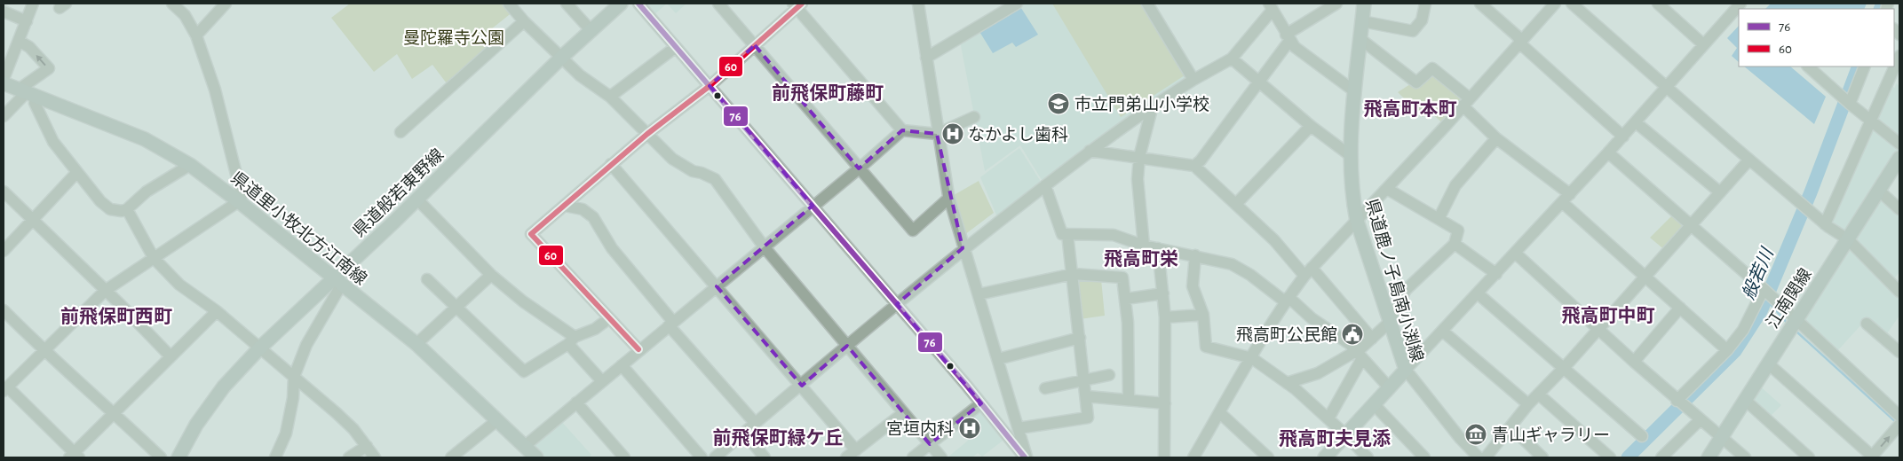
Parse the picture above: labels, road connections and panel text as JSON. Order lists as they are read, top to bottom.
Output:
{
  "streets": {
    "main road": [
      "県道般若東野線",
      "県道里小牧北方江南線",
      "県道鹿ノ子島南小渕線",
      "江南関線"
    ]
  },
  "crossings": [
    ["県道般若東野線", "県道里小牧北方江南線"]
  ],
  "districts": [
    "前飛保町藤町",
    "飛高町本町",
    "飛高町栄",
    "飛高町中町",
    "前飛保町西町",
    "前飛保町緑ケ丘",
    "飛高町夫見添"
  ],
  "water": ["般若川"],
  "parks": ["曼陀羅寺公園"],
  "places": {
    "school or university": ["市立門弟山小学校"],
    "hospital": ["なかよし歯科", "宮垣内科"],
    "public building": ["飛高町公民館"],
    "museum": ["青山ギャラリー"]
  },
  "lines": ["transit line 76", "transit line 60"],
  "legend": ["76", "60"]
}
